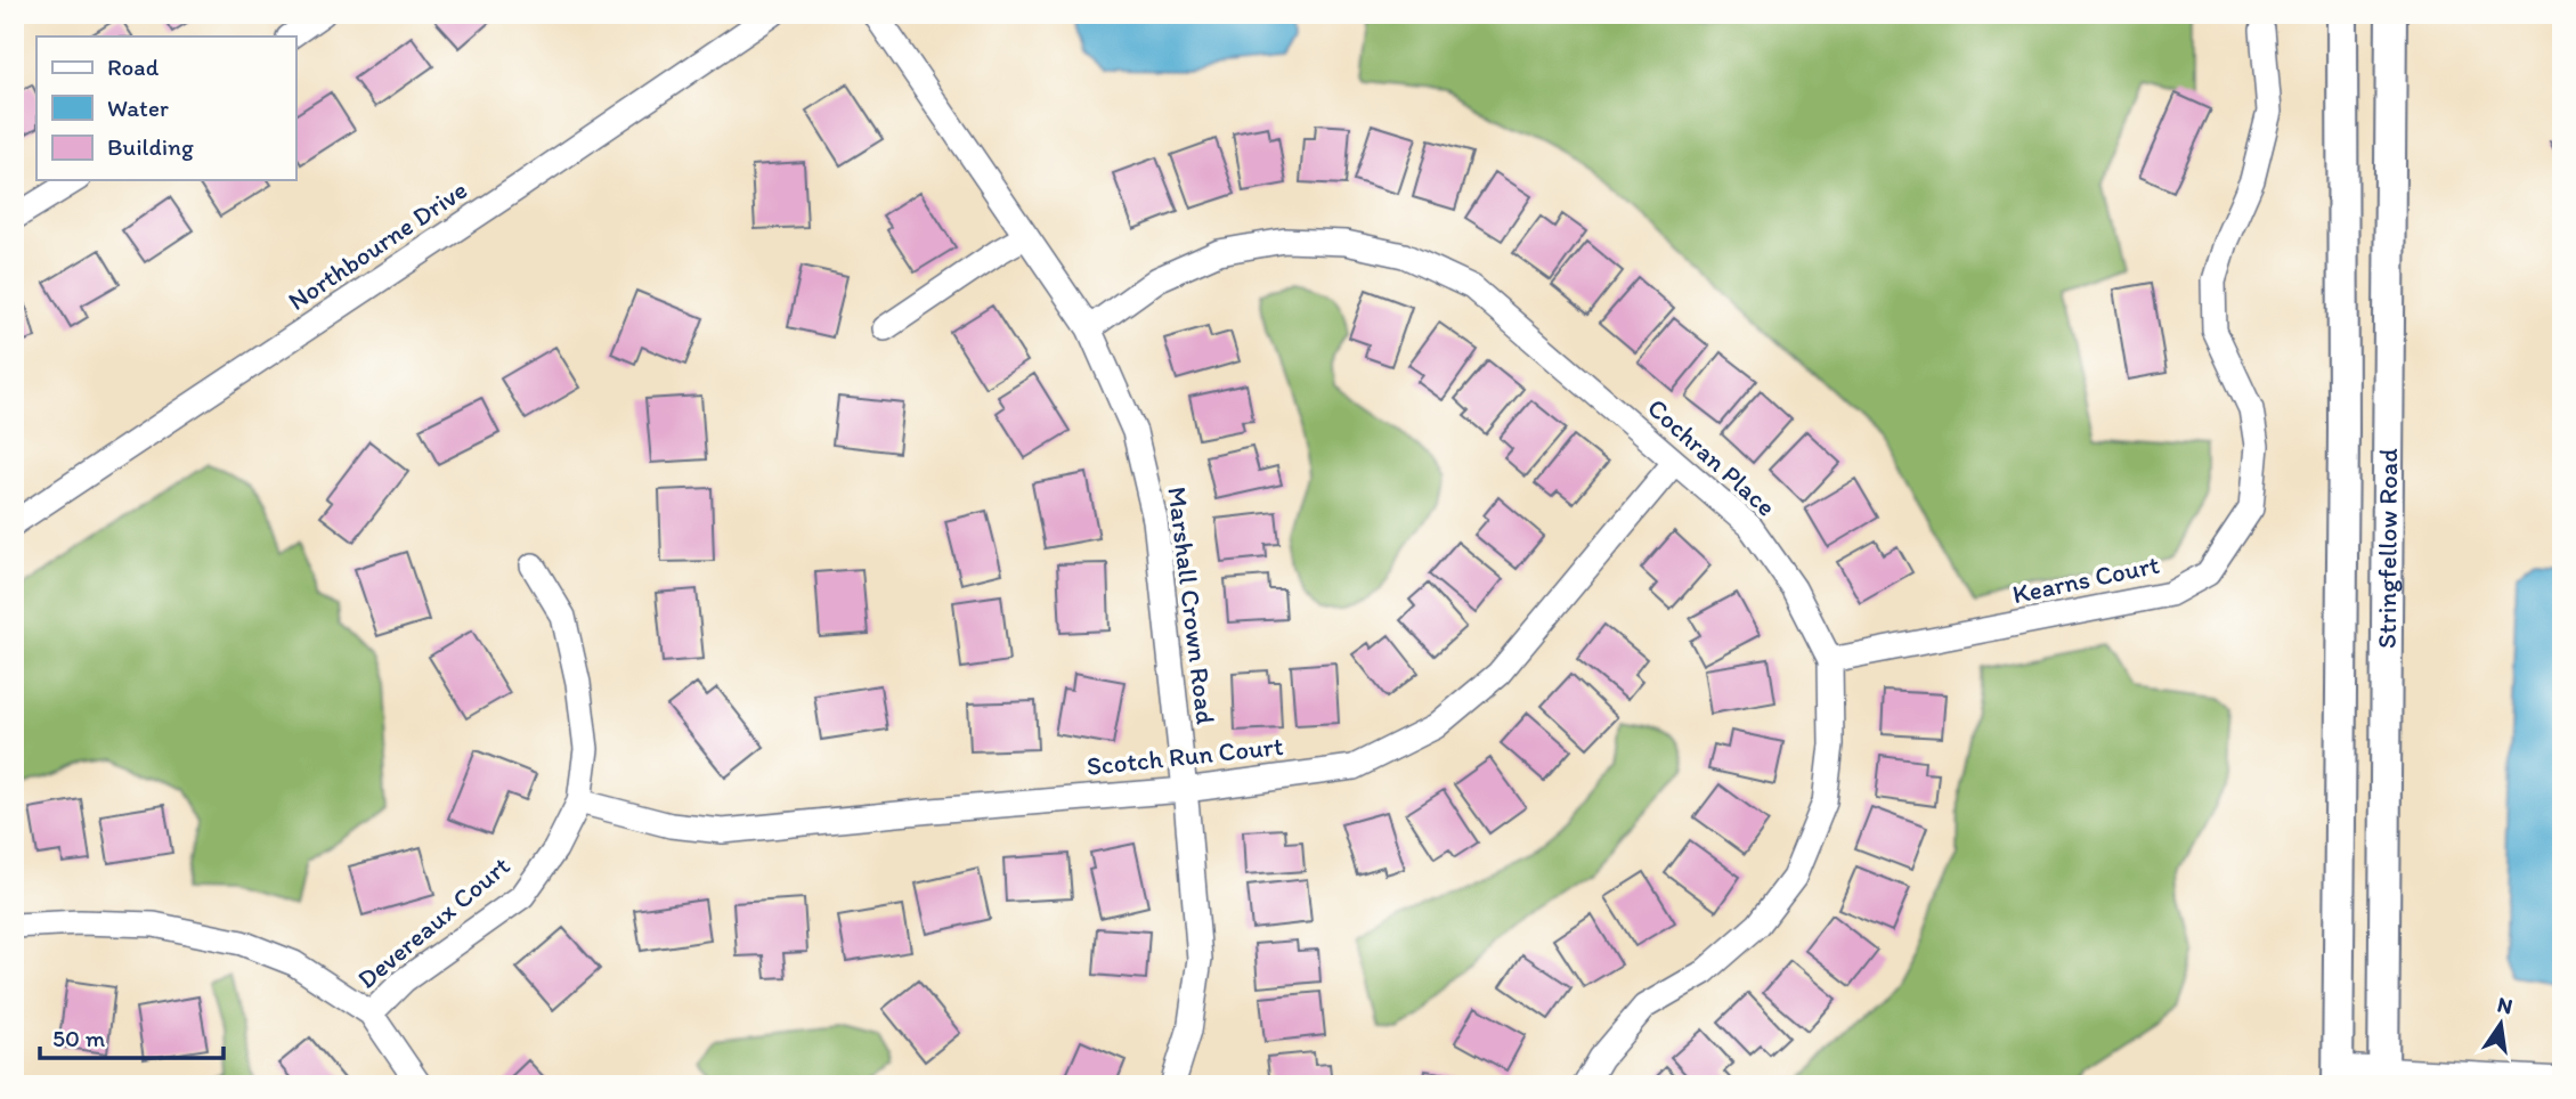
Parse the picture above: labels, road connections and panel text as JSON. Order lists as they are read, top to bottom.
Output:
{
  "streets": {
    "main road": ["Stringfellow Road"],
    "street": [
      "Northbourne Drive",
      "Cochran Place",
      "Kearns Court",
      "Marshall Crown Road",
      "Scotch Run Court",
      "Devereaux Court"
    ]
  },
  "crossings": [
    ["Cochran Place", "Kearns Court"],
    ["Cochran Place", "Marshall Crown Road"],
    ["Cochran Place", "Scotch Run Court"],
    ["Marshall Crown Road", "Scotch Run Court"],
    ["Scotch Run Court", "Devereaux Court"]
  ],
  "legend": ["Road", "Water", "Building"],
  "scale_bar": "50 m",
  "north": "top"
}
